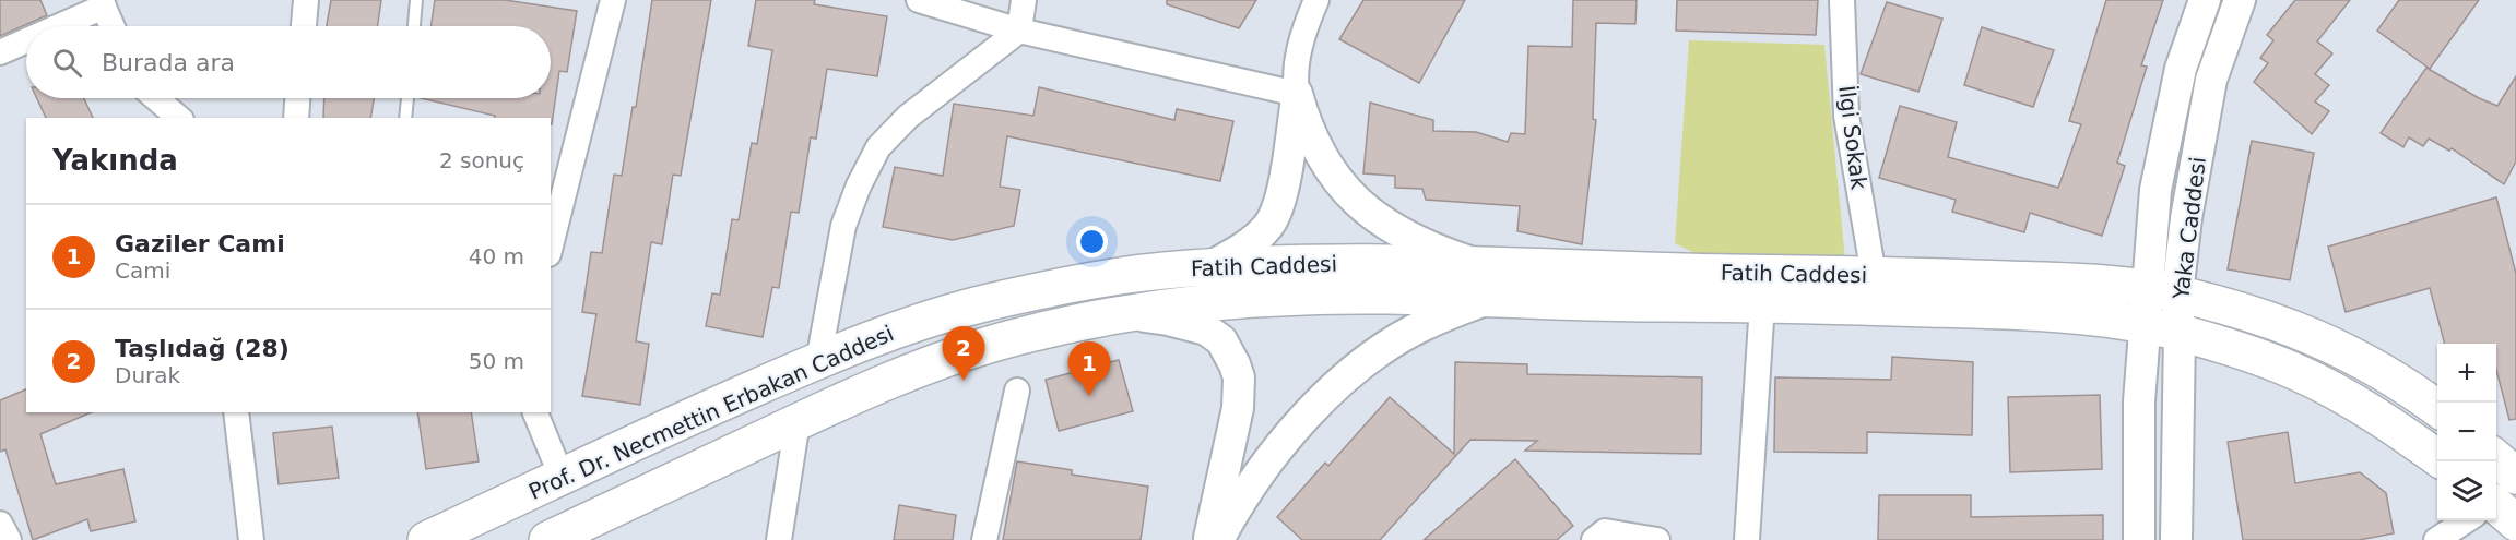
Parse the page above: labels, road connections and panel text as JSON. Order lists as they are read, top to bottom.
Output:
{
  "streets": {
    "main road": ["Fatih Caddesi", "Prof. Dr. Necmettin Erbakan Caddesi"],
    "street": ["İlgi Sokak", "Yaka Caddesi"]
  },
  "crossings": [
    ["İlgi Sokak", "Fatih Caddesi"],
    ["Yaka Caddesi", "Fatih Caddesi"],
    ["Fatih Caddesi", "Prof. Dr. Necmettin Erbakan Caddesi"]
  ],
  "page": {
    "search": "Burada ara",
    "heading": ["Yakında", "2 sonuç"],
    "list": [
      {
        "mark": "1",
        "name": "Gaziler Cami",
        "note": "Cami",
        "value": "40 m"
      },
      {
        "mark": "2",
        "name": "Taşlıdağ (28)",
        "note": "Durak",
        "value": "50 m"
      }
    ],
    "pins": ["2", "1"],
    "map_buttons": ["+", "−"]
  }
}
